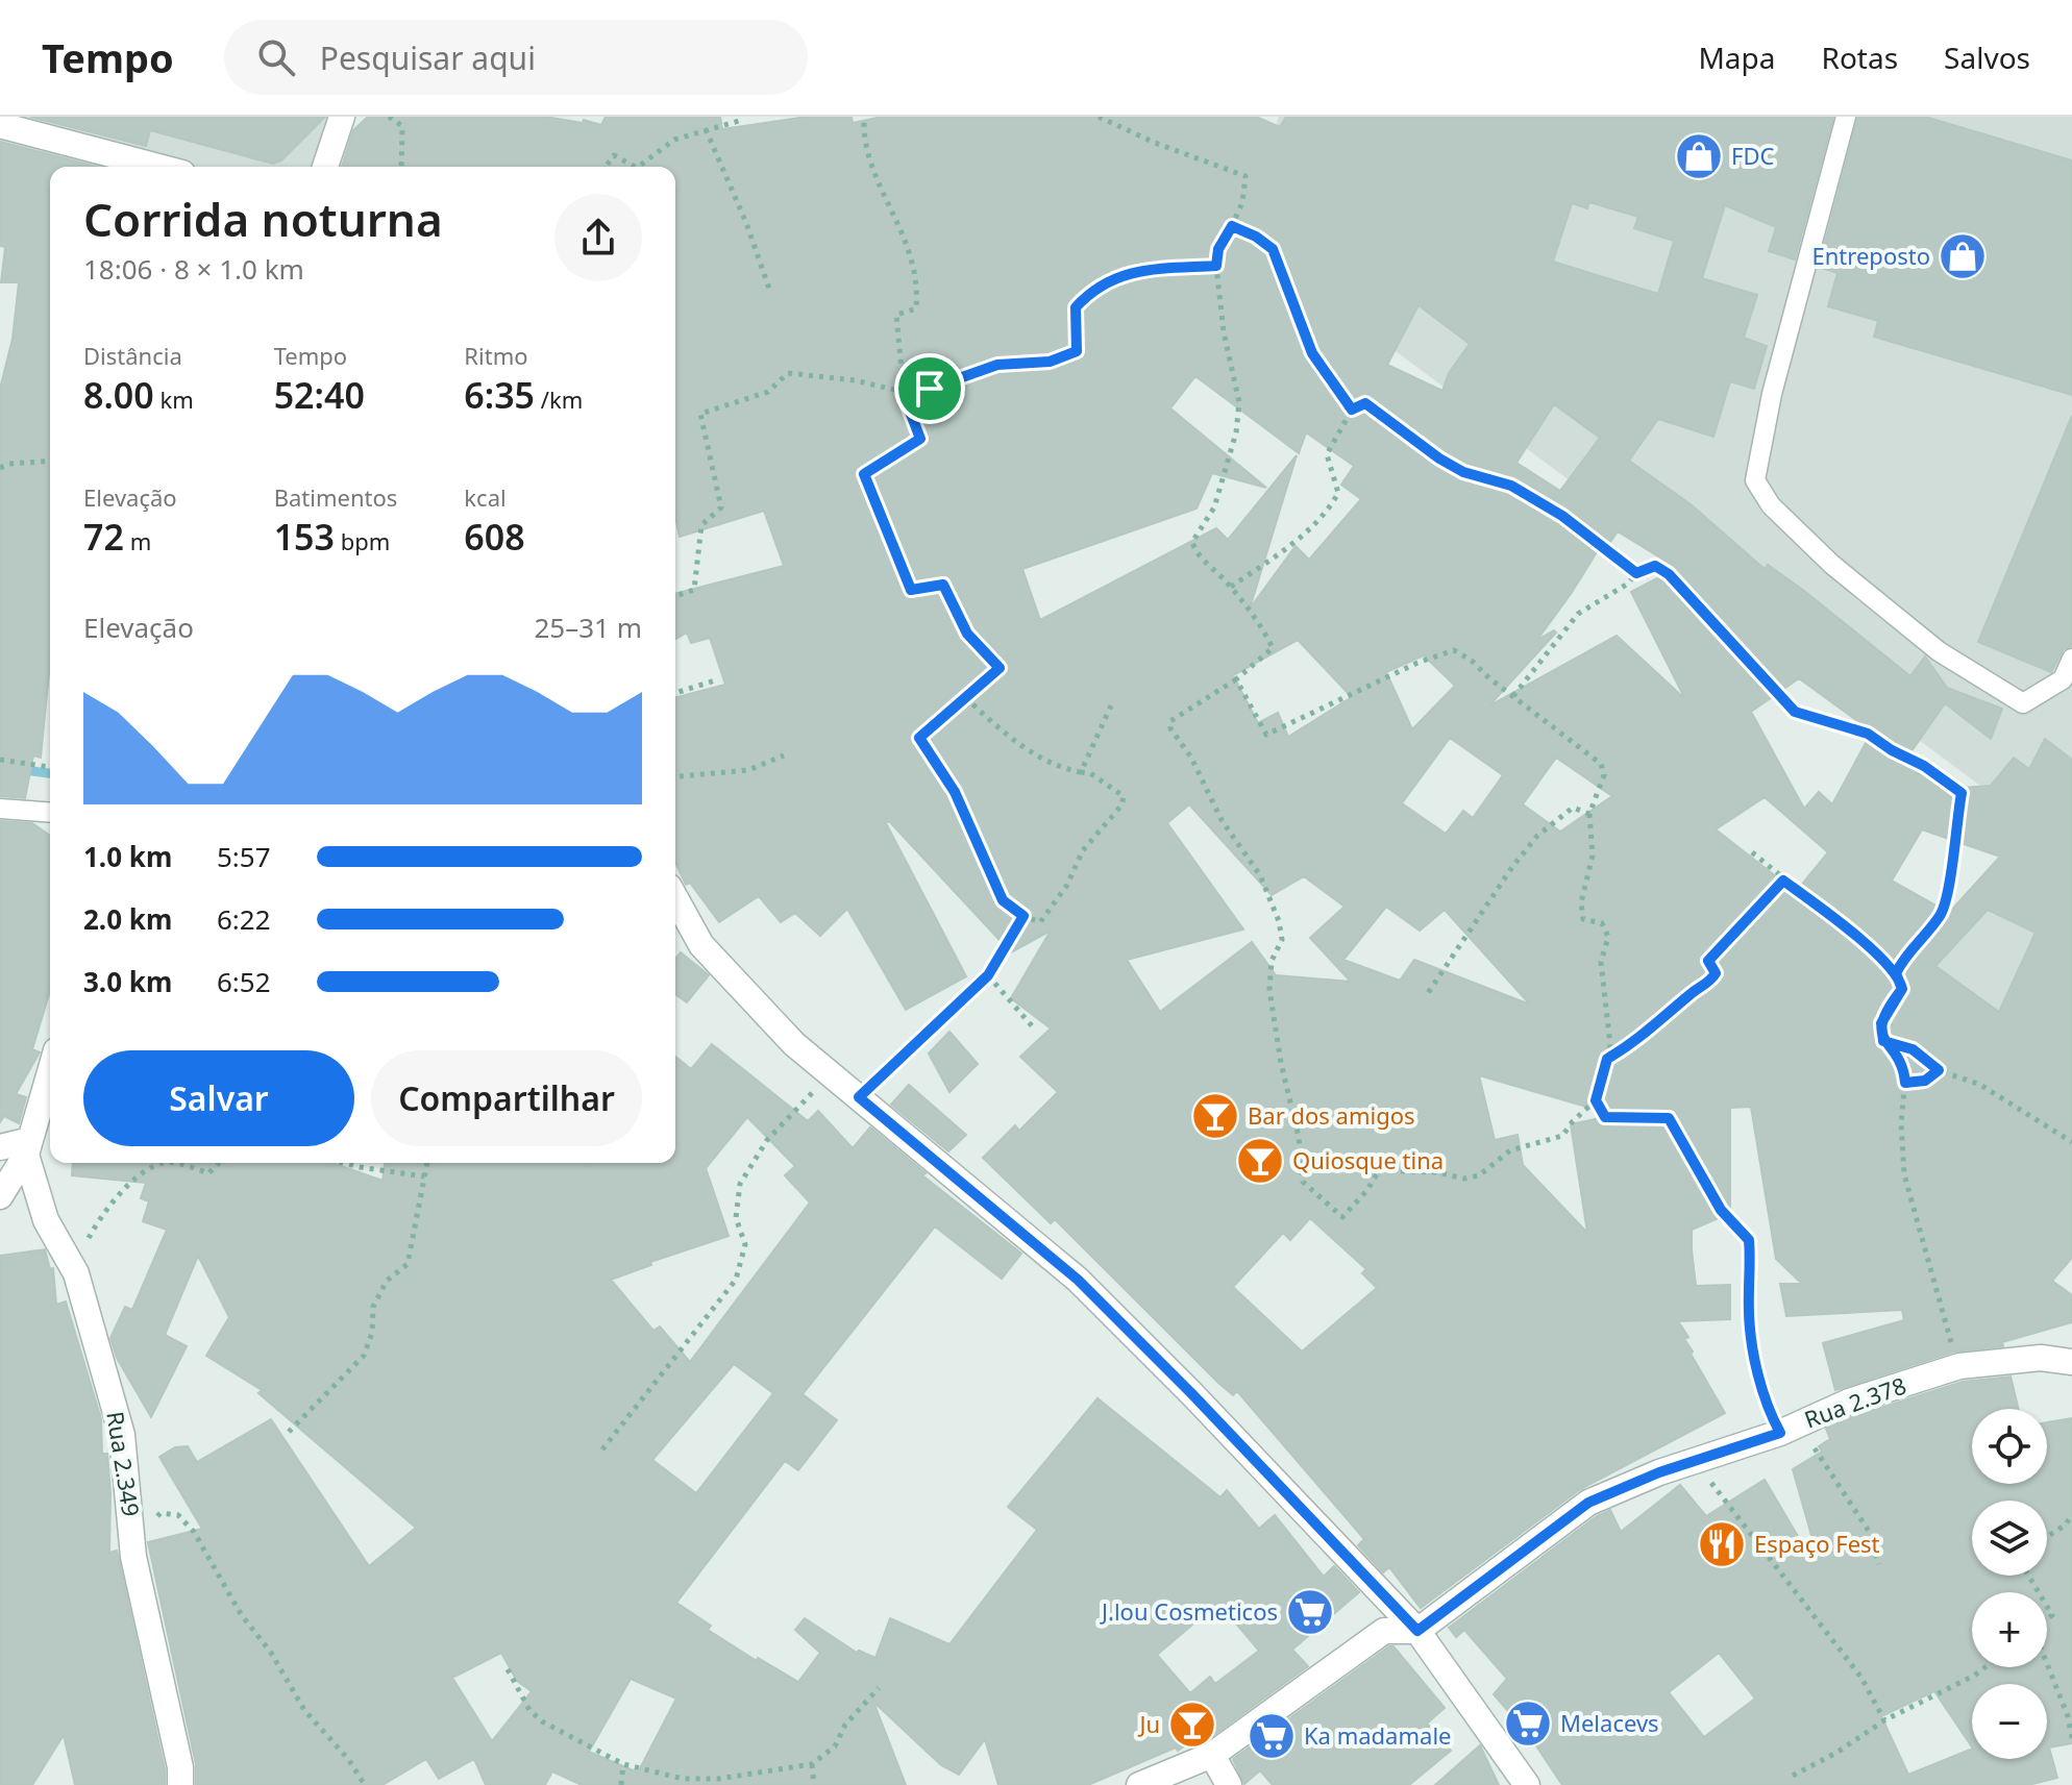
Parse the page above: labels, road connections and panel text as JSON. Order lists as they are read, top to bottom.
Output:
{
  "streets": {
    "street": ["Rua 2.378", "Rua 2.349"]
  },
  "places": {
    "shop": ["FDC", "Entreposto"],
    "bar": ["Bar dos amigos", "Quiosque tina", "Ju"],
    "restaurant": ["Espaço Fest"],
    "supermarket": ["J.lou Cosmeticos", "Melacevs", "Ka madamale"]
  },
  "page": {
    "header": "Tempo",
    "search": "Pesquisar aqui",
    "nav": ["Mapa", "Rotas", "Salvos"],
    "heading": ["Corrida noturna", "18:06 · 8 × 1.0 km"],
    "stats": [
      ["Distância", "8.00 km"],
      ["Tempo", "52:40"],
      ["Ritmo", "6:35 /km"],
      ["Elevação", "72 m"],
      ["Batimentos", "153 bpm"],
      ["kcal", "608"]
    ],
    "chart": ["Elevação", "25–31 m"],
    "list": [
      {
        "name": "1.0 km",
        "note": "5:57"
      },
      {
        "name": "2.0 km",
        "note": "6:22"
      },
      {
        "name": "3.0 km",
        "note": "6:52"
      }
    ],
    "buttons": ["Salvar", "Compartilhar"],
    "map_buttons": ["+", "−"]
  }
}
